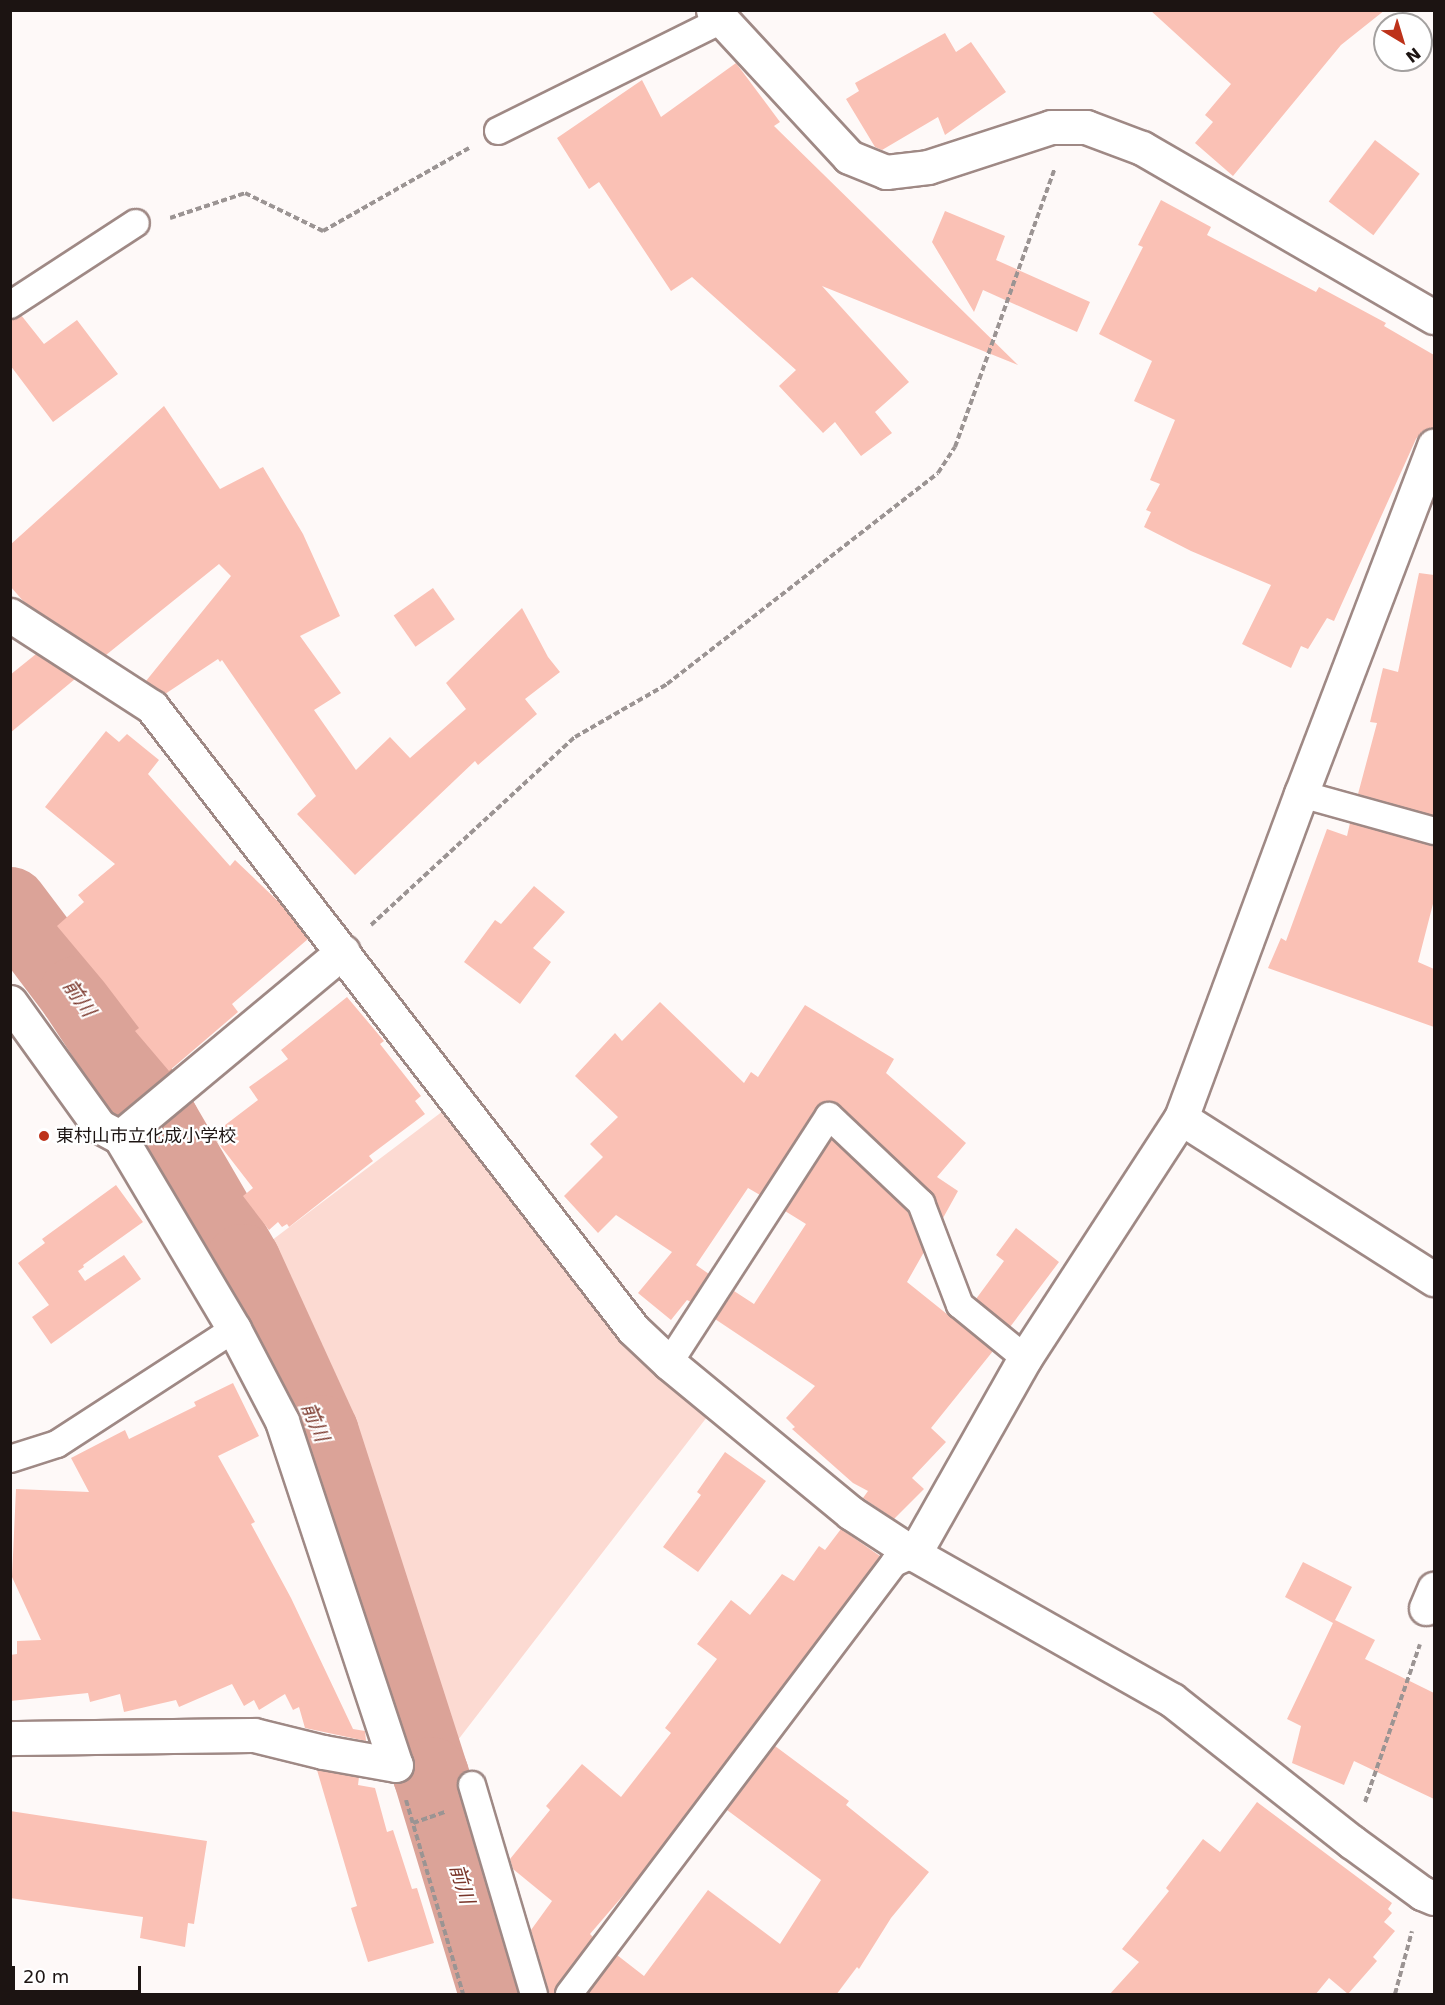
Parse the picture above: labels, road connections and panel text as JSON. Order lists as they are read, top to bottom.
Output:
{
  "water": ["前川"],
  "places": ["東村山市立化成小学校"],
  "scale_bar": "20 m",
  "north": "bottom right"
}
